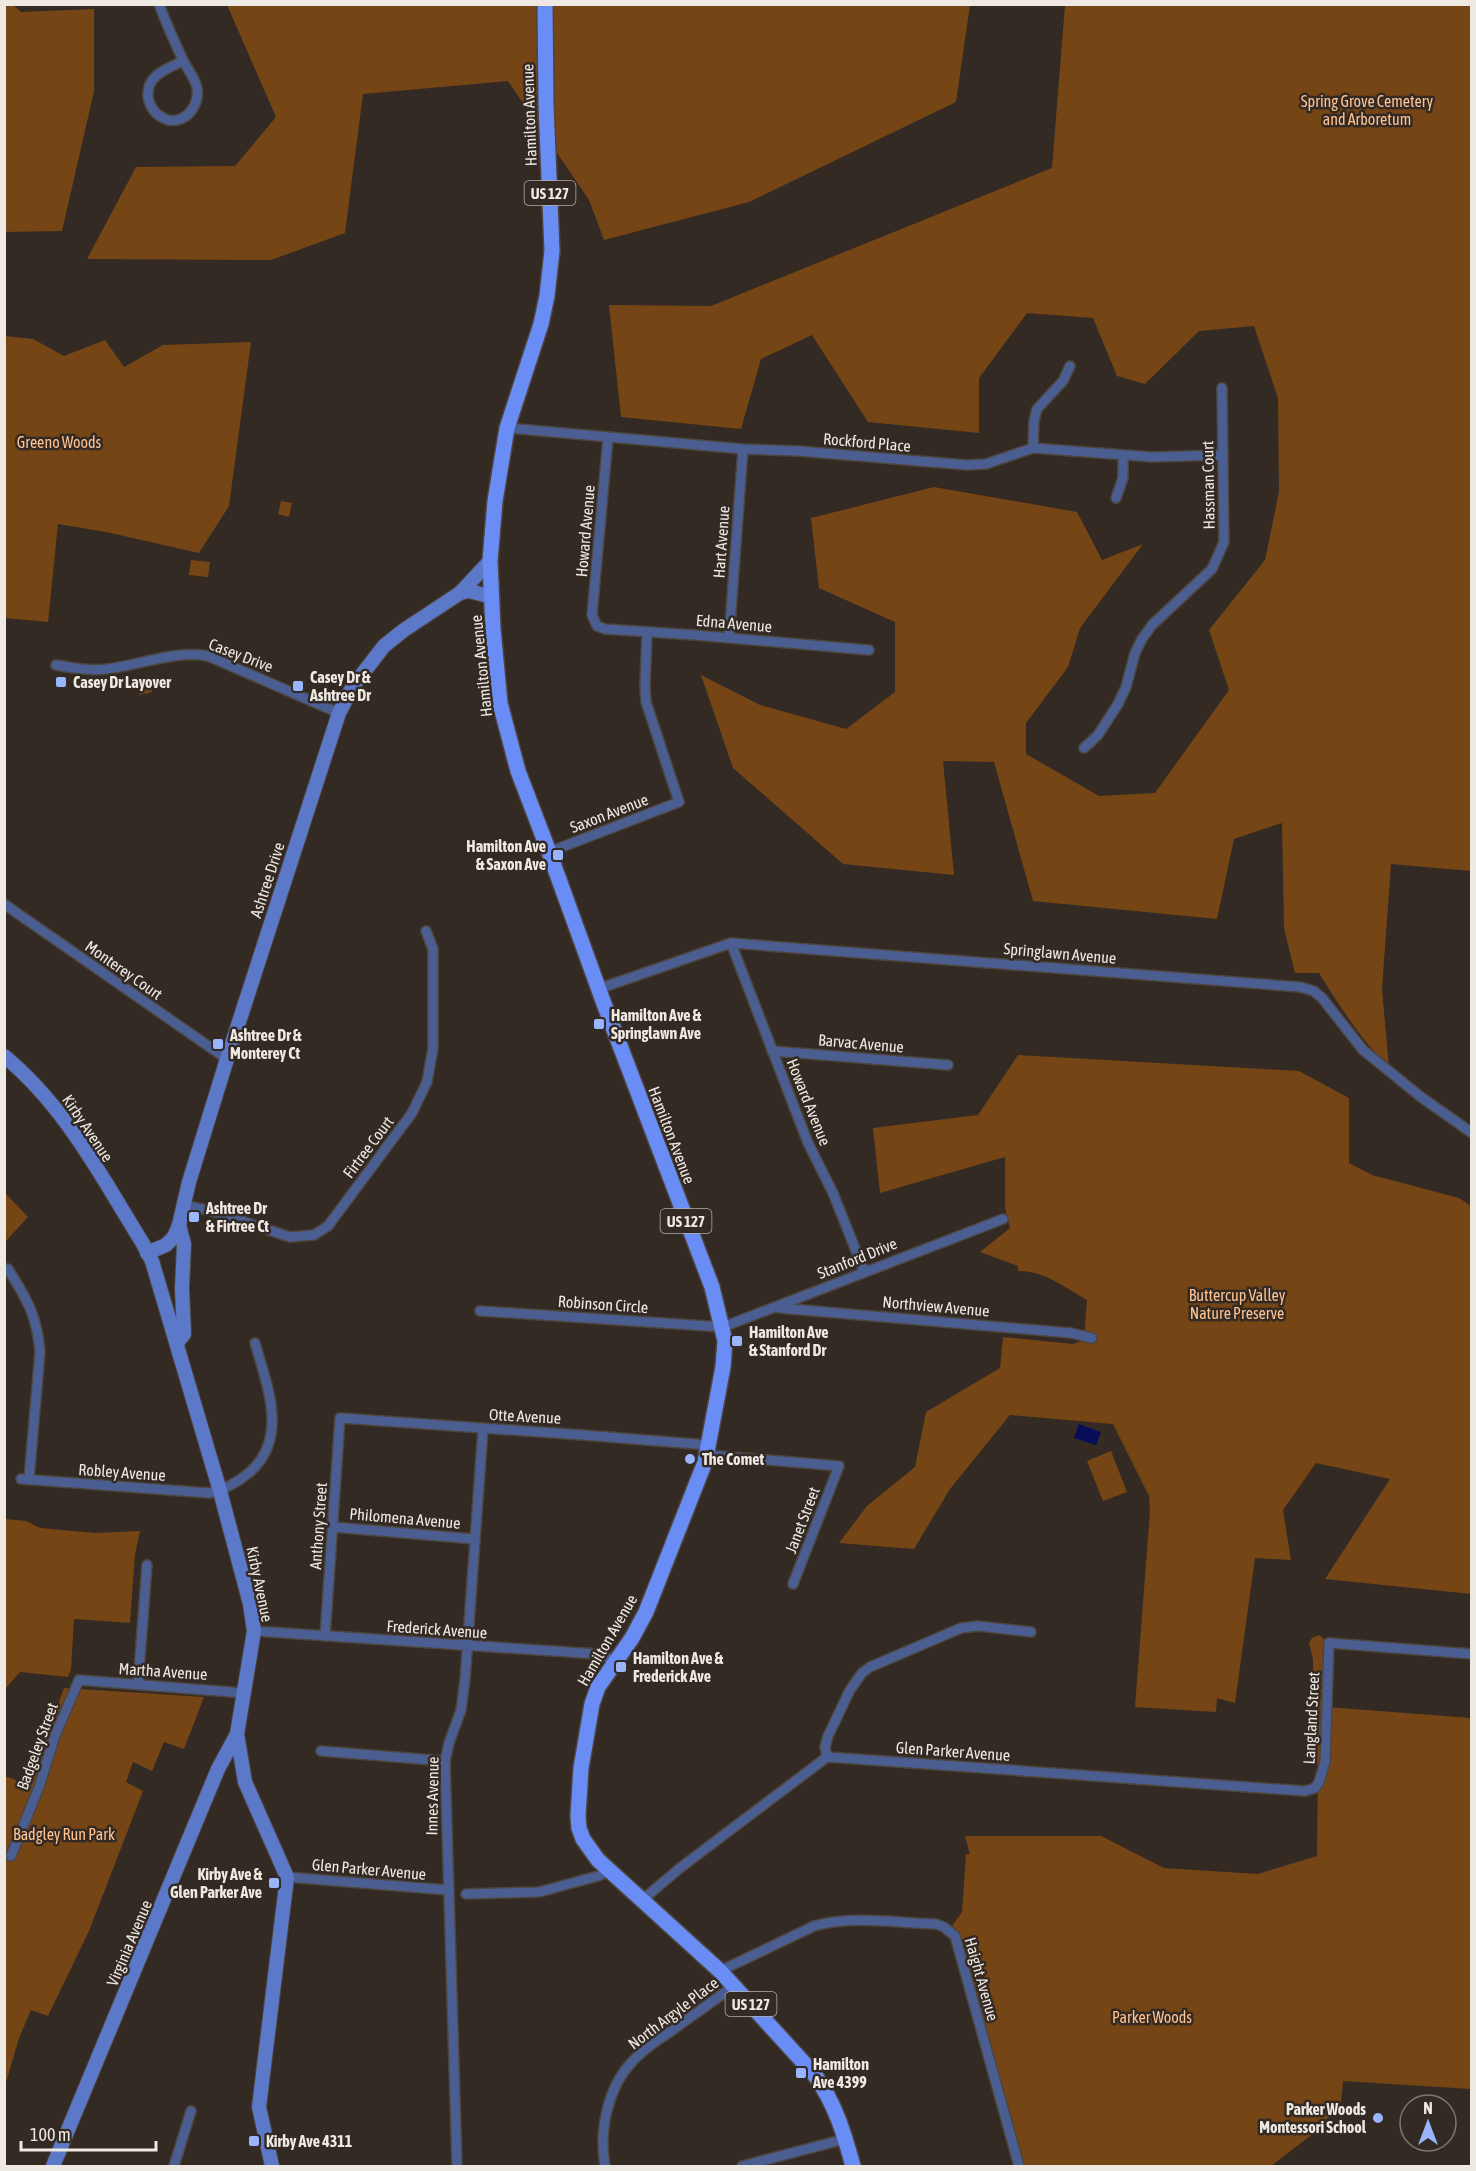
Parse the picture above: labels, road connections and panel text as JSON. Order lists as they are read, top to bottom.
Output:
{
  "streets": {
    "main road": ["Hamilton Avenue", "US 127"],
    "street": [
      "Rockford Place",
      "Hassman Court",
      "Howard Avenue",
      "Hart Avenue",
      "Edna Avenue",
      "Casey Drive",
      "Saxon Avenue",
      "Ashtree Drive",
      "Springlawn Avenue",
      "Monterey Court",
      "Barvac Avenue",
      "Kirby Avenue",
      "Firtree Court",
      "Stanford Drive",
      "Robinson Circle",
      "Northview Avenue",
      "Otte Avenue",
      "Robley Avenue",
      "Philomena Avenue",
      "Janet Street",
      "Anthony Street",
      "Frederick Avenue",
      "Martha Avenue",
      "Langland Street",
      "Badgeley Street",
      "Glen Parker Avenue",
      "Innes Avenue",
      "Virginia Avenue",
      "Haight Avenue",
      "North Argyle Place"
    ]
  },
  "crossings": [
    ["Hamilton Avenue", "Rockford Place"],
    ["Hamilton Avenue", "Saxon Avenue"],
    ["Hamilton Avenue", "Ashtree Drive"],
    ["Hamilton Avenue", "Springlawn Avenue"],
    ["Hamilton Avenue", "Stanford Drive"],
    ["Hamilton Avenue", "Robinson Circle"],
    ["Hamilton Avenue", "Otte Avenue"],
    ["Hamilton Avenue", "Frederick Avenue"],
    ["Hamilton Avenue", "Haight Avenue"],
    ["Hamilton Avenue", "North Argyle Place"],
    ["Rockford Place", "Hassman Court"],
    ["Rockford Place", "Howard Avenue"],
    ["Rockford Place", "Hart Avenue"],
    ["Howard Avenue", "Edna Avenue"],
    ["Howard Avenue", "Springlawn Avenue"],
    ["Howard Avenue", "Barvac Avenue"],
    ["Howard Avenue", "Stanford Drive"],
    ["Hart Avenue", "Edna Avenue"],
    ["Edna Avenue", "Saxon Avenue"],
    ["Casey Drive", "Ashtree Drive"],
    ["Ashtree Drive", "Monterey Court"],
    ["Ashtree Drive", "Kirby Avenue"],
    ["Ashtree Drive", "Firtree Court"],
    ["Kirby Avenue", "Robley Avenue"],
    ["Kirby Avenue", "Frederick Avenue"],
    ["Kirby Avenue", "Martha Avenue"],
    ["Kirby Avenue", "Glen Parker Avenue"],
    ["Kirby Avenue", "Virginia Avenue"],
    ["Stanford Drive", "Robinson Circle"],
    ["Stanford Drive", "Northview Avenue"],
    ["Otte Avenue", "Janet Street"],
    ["Otte Avenue", "Anthony Street"],
    ["Otte Avenue", "Innes Avenue"],
    ["Philomena Avenue", "Anthony Street"],
    ["Philomena Avenue", "Innes Avenue"],
    ["Anthony Street", "Frederick Avenue"],
    ["Frederick Avenue", "Innes Avenue"],
    ["Martha Avenue", "Badgeley Street"],
    ["Langland Street", "Glen Parker Avenue"],
    ["Glen Parker Avenue", "Innes Avenue"]
  ],
  "parks": [
    "Spring Grove Cemetery and Arboretum",
    "Greeno Woods",
    "Buttercup Valley Nature Preserve",
    "Badgley Run Park",
    "Parker Woods"
  ],
  "places": {
    "transit": [
      "Casey Dr Layover",
      "Casey Dr & Ashtree Dr",
      "Hamilton Ave & Saxon Ave",
      "Hamilton Ave & Springlawn Ave",
      "Ashtree Dr & Monterey Ct",
      "Ashtree Dr & Firtree Ct",
      "Hamilton Ave & Stanford Dr",
      "Hamilton Ave & Frederick Ave",
      "Kirby Ave & Glen Parker Ave",
      "Hamilton Ave 4399",
      "Kirby Ave 4311"
    ],
    "other": ["The Comet", "Parker Woods Montessori School"]
  },
  "scale_bar": "100 m",
  "north": "top"
}
